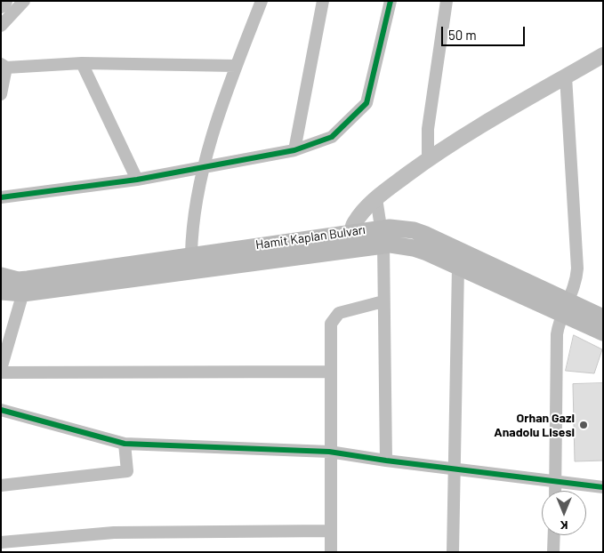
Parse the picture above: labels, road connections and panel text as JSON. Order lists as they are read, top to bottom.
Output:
{
  "streets": {
    "main road": ["Hamit Kaplan Bulvarı"]
  },
  "places": ["Orhan Gazi Anadolu Lisesi"],
  "scale_bar": "50 m",
  "north": "bottom"
}
